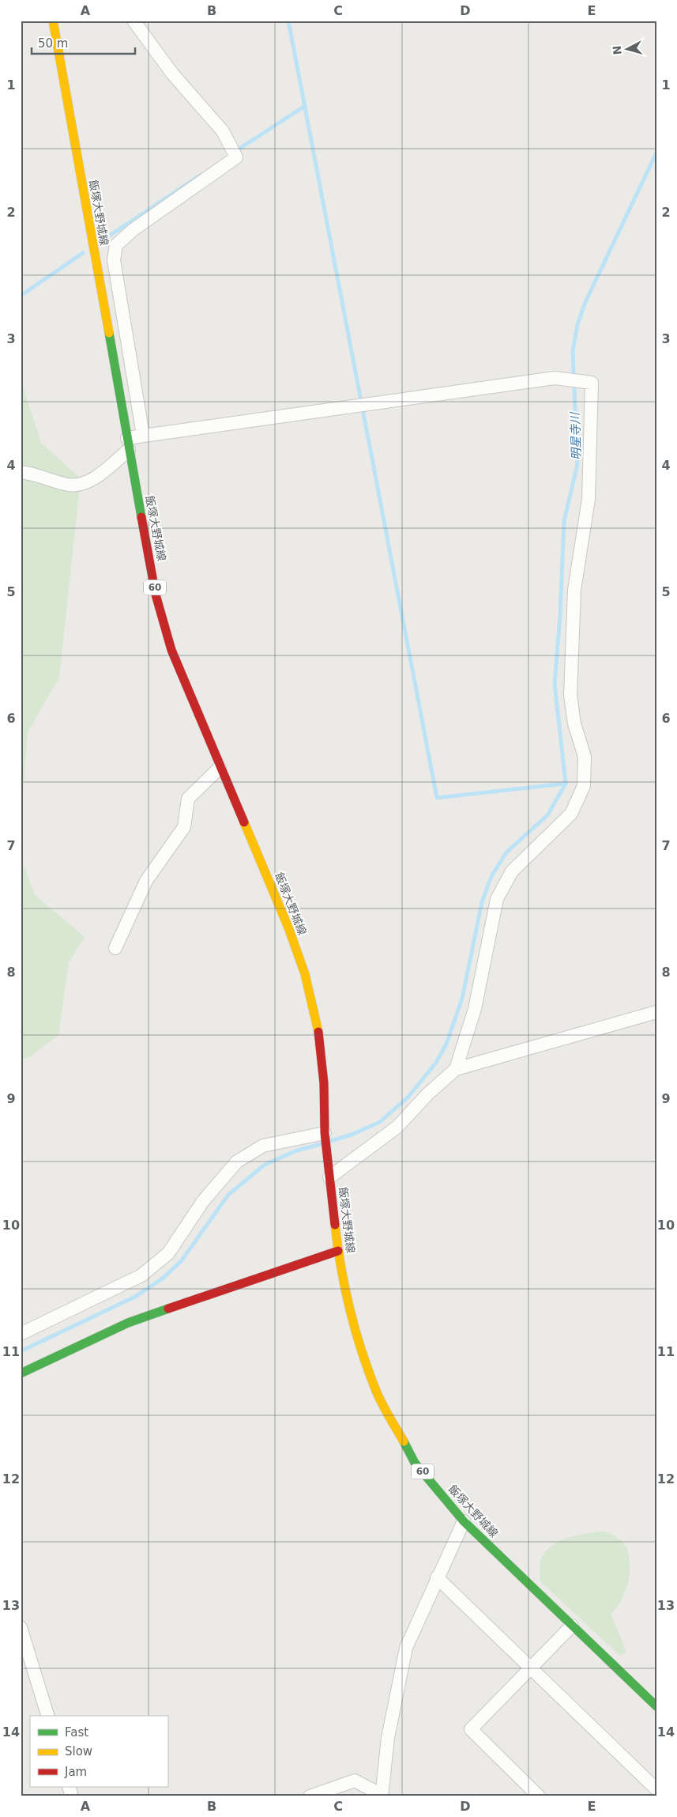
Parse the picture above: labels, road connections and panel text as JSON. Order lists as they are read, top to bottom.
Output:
{
  "streets": {
    "main road": ["飯塚大野城線", "60"]
  },
  "water": ["明星寺川"],
  "legend": ["Fast", "Slow", "Jam"],
  "scale_bar": "50 m",
  "north": "left",
  "grid": {
    "columns": [
      "A",
      "B",
      "C",
      "D",
      "E"
    ],
    "rows": [
      "1",
      "2",
      "3",
      "4",
      "5",
      "6",
      "7",
      "8",
      "9",
      "10",
      "11",
      "12",
      "13",
      "14"
    ]
  }
}
